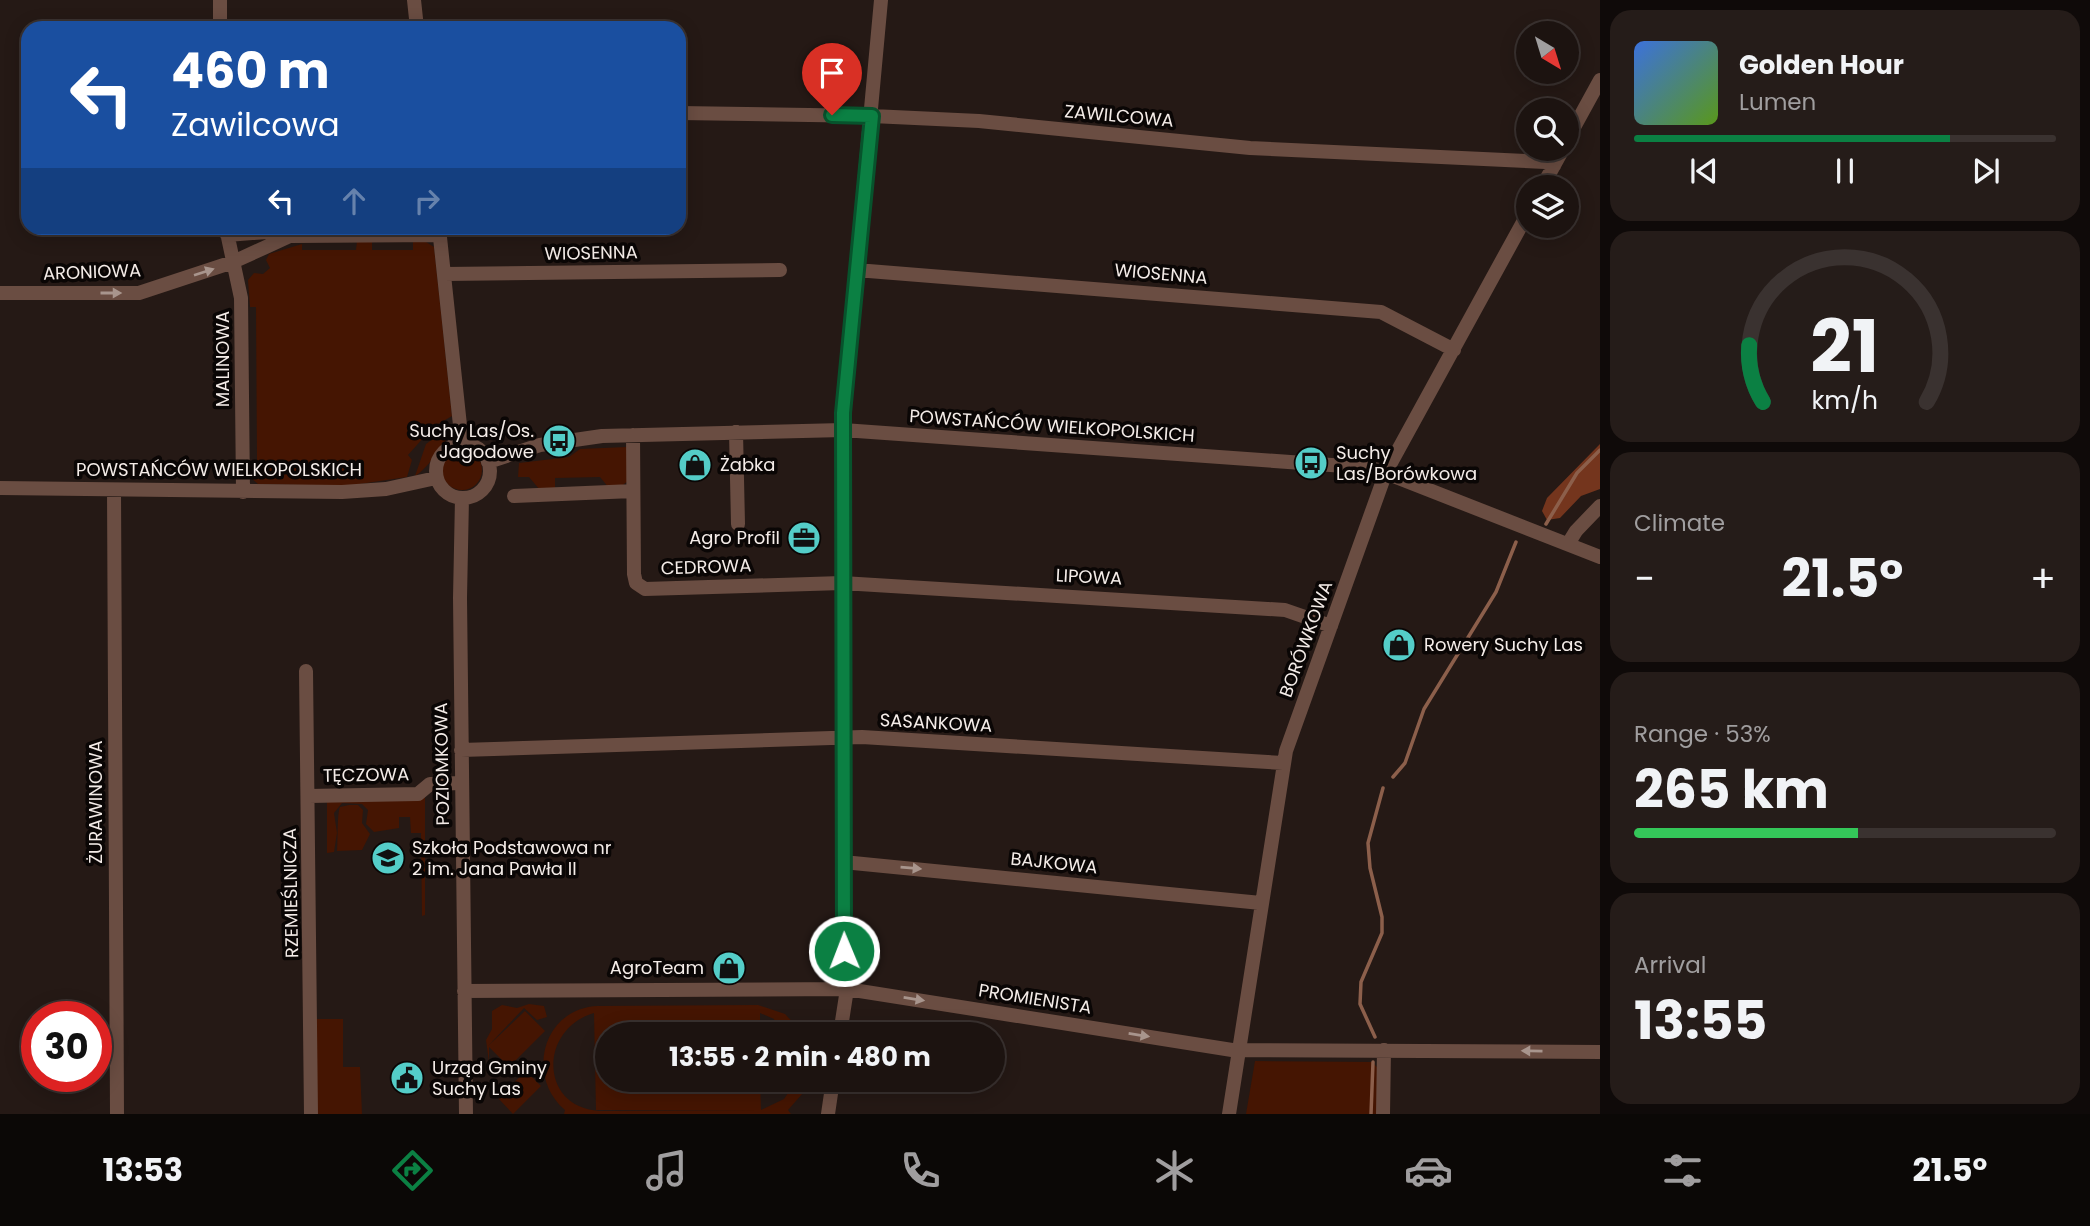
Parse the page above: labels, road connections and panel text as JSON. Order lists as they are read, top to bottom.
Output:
{
  "streets": {
    "street": [
      "ZAWILCOWA",
      "WIOSENNA",
      "ARONIOWA",
      "MALINOWA",
      "POWSTAŃCÓW WIELKOPOLSKICH",
      "CEDROWA",
      "LIPOWA",
      "BORÓWKOWA",
      "SASANKOWA",
      "POZIOMKOWA",
      "TĘCZOWA",
      "ŻURAWINOWA",
      "BAJKOWA",
      "RZEMIEŚLNICZA",
      "PROMIENISTA"
    ]
  },
  "crossings": [
    ["WIOSENNA", "BORÓWKOWA"],
    ["ARONIOWA", "MALINOWA"],
    ["MALINOWA", "POWSTAŃCÓW WIELKOPOLSKICH"],
    ["POWSTAŃCÓW WIELKOPOLSKICH", "CEDROWA"],
    ["POWSTAŃCÓW WIELKOPOLSKICH", "BORÓWKOWA"],
    ["POWSTAŃCÓW WIELKOPOLSKICH", "POZIOMKOWA"],
    ["POWSTAŃCÓW WIELKOPOLSKICH", "ŻURAWINOWA"],
    ["CEDROWA", "LIPOWA"],
    ["LIPOWA", "BORÓWKOWA"],
    ["BORÓWKOWA", "SASANKOWA"],
    ["BORÓWKOWA", "BAJKOWA"],
    ["BORÓWKOWA", "PROMIENISTA"],
    ["SASANKOWA", "POZIOMKOWA"],
    ["POZIOMKOWA", "TĘCZOWA"],
    ["POZIOMKOWA", "PROMIENISTA"],
    ["TĘCZOWA", "RZEMIEŚLNICZA"]
  ],
  "one_way": ["ARONIOWA", "BAJKOWA"],
  "places": {
    "bus stop": ["Suchy Las/Os. Jagodowe", "Suchy Las/Borówkowa"],
    "shop": ["Żabka", "Rowery Suchy Las", "AgroTeam"],
    "office": ["Agro Profil"],
    "school or university": ["Szkoła Podstawowa nr 2 im. Jana Pawła II"],
    "public building": ["Urząd Gminy Suchy Las"]
  },
  "north": "bottom right",
  "page": {
    "turn": ["460 m", "Zawilcowa"],
    "song": ["Golden Hour", "Lumen"],
    "tile": [
      "Climate",
      ["Range · 53%", "265 km"],
      ["Arrival", "13:55"]
    ],
    "heat": ["−", "21.5°", "+"],
    "limit": "30",
    "trip": "13:55 · 2 min · 480 m",
    "tabs": ["13:53", "21.5°"],
    "gauge": ["21", "km/h"]
  }
}
